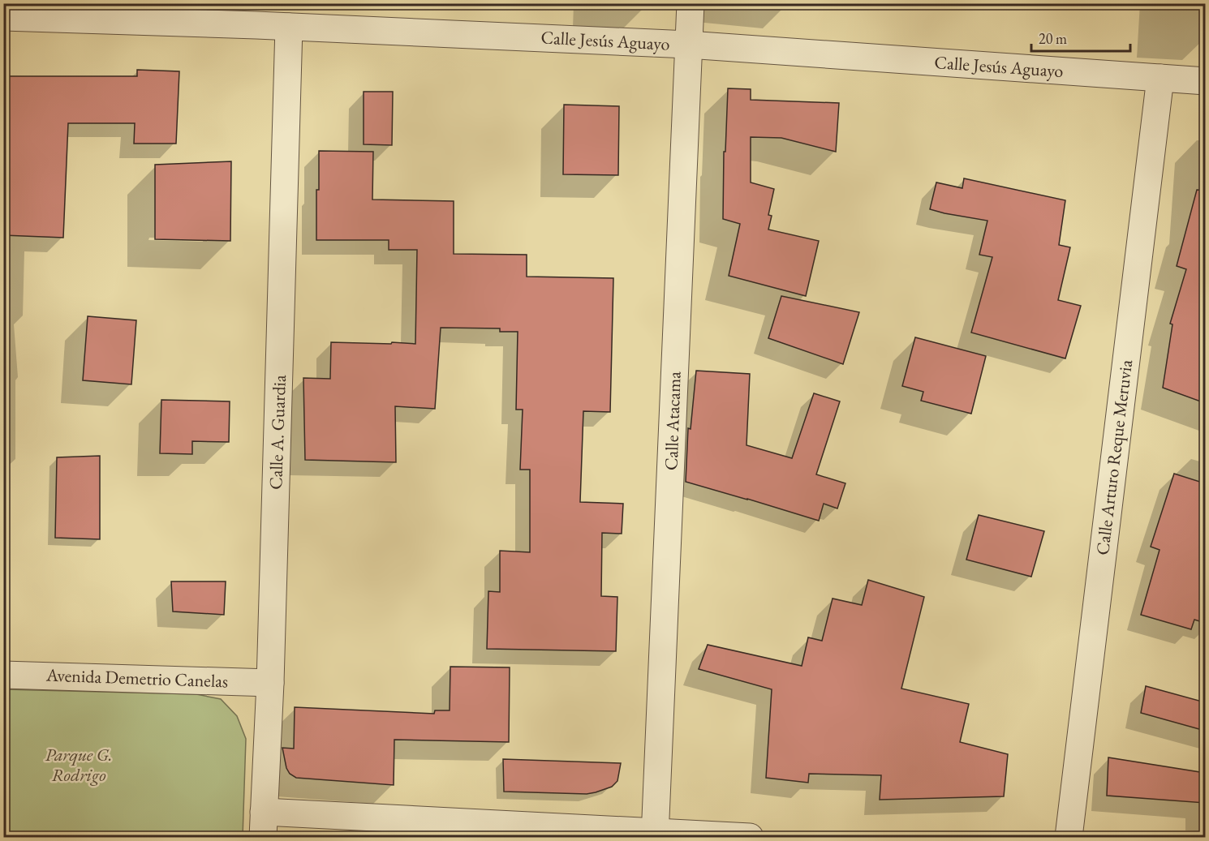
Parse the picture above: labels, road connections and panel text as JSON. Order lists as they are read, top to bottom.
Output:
{
  "streets": {
    "street": [
      "Calle Jesús Aguayo",
      "Calle Atacama",
      "Calle A. Guardia",
      "Calle Arturo Reque Meruvia",
      "Avenida Demetrio Canelas"
    ]
  },
  "crossings": [
    ["Calle Jesús Aguayo", "Calle Atacama"],
    ["Calle Jesús Aguayo", "Calle A. Guardia"],
    ["Calle Jesús Aguayo", "Calle Arturo Reque Meruvia"],
    ["Calle A. Guardia", "Avenida Demetrio Canelas"]
  ],
  "parks": ["Parque G. Rodrigo"],
  "scale_bar": "20 m"
}
